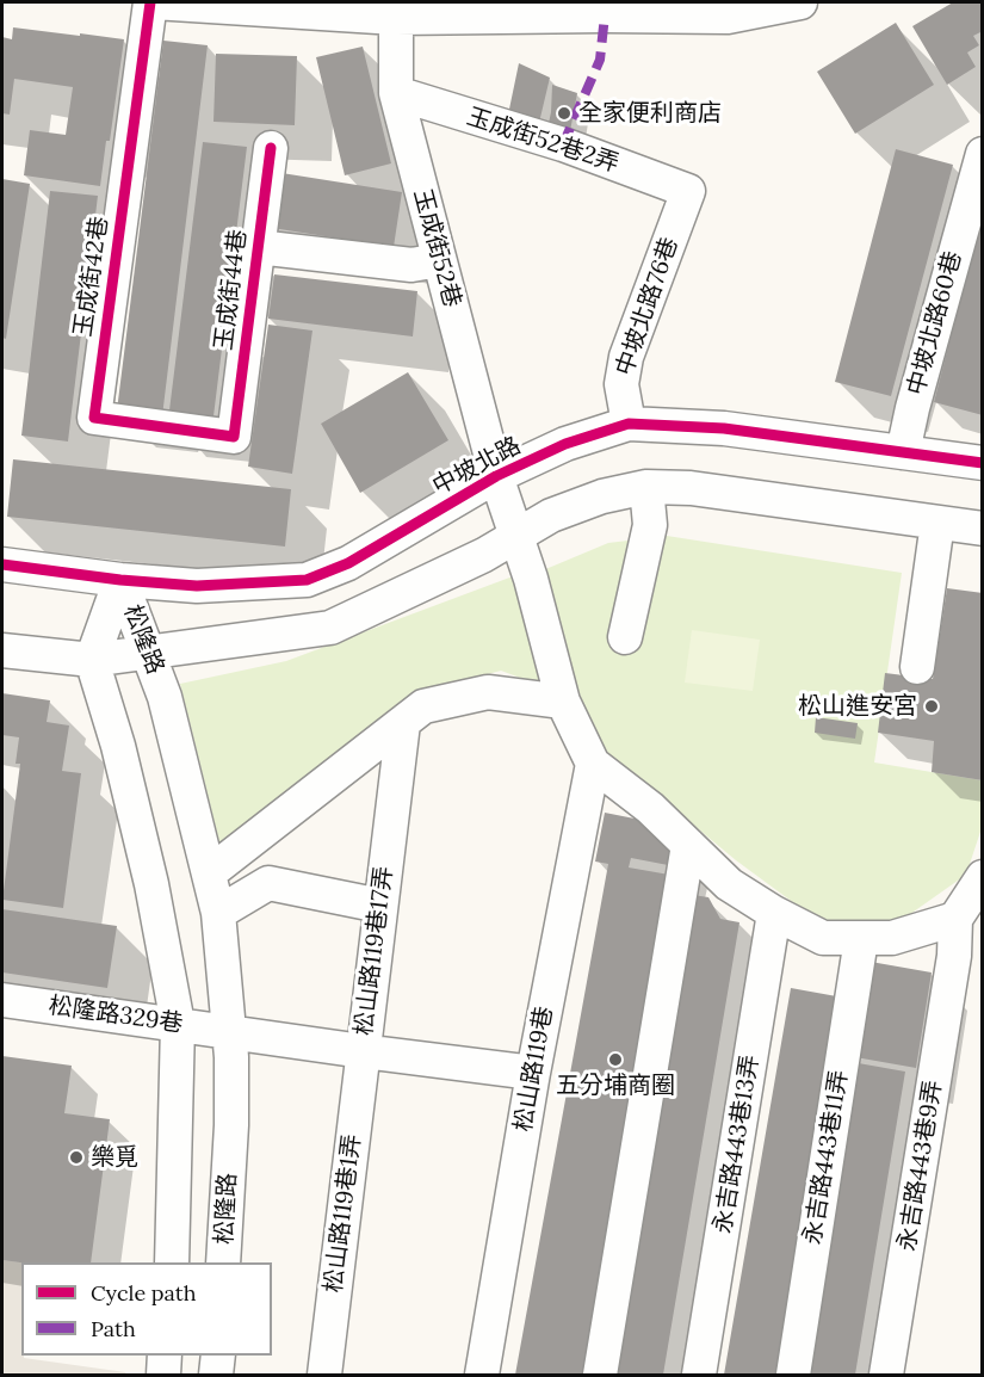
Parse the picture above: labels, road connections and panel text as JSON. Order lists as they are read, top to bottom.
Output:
{
  "streets": {
    "street": [
      "玉成街52巷2弄",
      "玉成街52巷",
      "玉成街42巷",
      "玉成街44巷",
      "中坡北路76巷",
      "中坡北路60巷",
      "中坡北路",
      "松隆路",
      "松山路119巷17弄",
      "松隆路329巷",
      "松山路119巷",
      "永吉路443巷13弄",
      "永吉路443巷11弄",
      "永吉路443巷9弄",
      "松山路119巷1弄"
    ]
  },
  "crossings": [
    ["玉成街52巷2弄", "玉成街52巷"],
    ["玉成街52巷2弄", "中坡北路76巷"],
    ["玉成街52巷", "中坡北路"],
    ["玉成街52巷", "松山路119巷"],
    ["玉成街42巷", "玉成街44巷"],
    ["中坡北路76巷", "中坡北路"],
    ["中坡北路60巷", "中坡北路"],
    ["中坡北路", "松隆路"],
    ["松隆路", "松隆路329巷"],
    ["松山路119巷17弄", "松隆路329巷"],
    ["松山路119巷17弄", "松山路119巷"],
    ["松山路119巷17弄", "松山路119巷1弄"],
    ["松隆路329巷", "松山路119巷1弄"]
  ],
  "places": [
    "全家便利商店",
    "松山進安宮",
    "五分埔商圈",
    "樂覓"
  ],
  "legend": ["Cycle path", "Path"]
}
